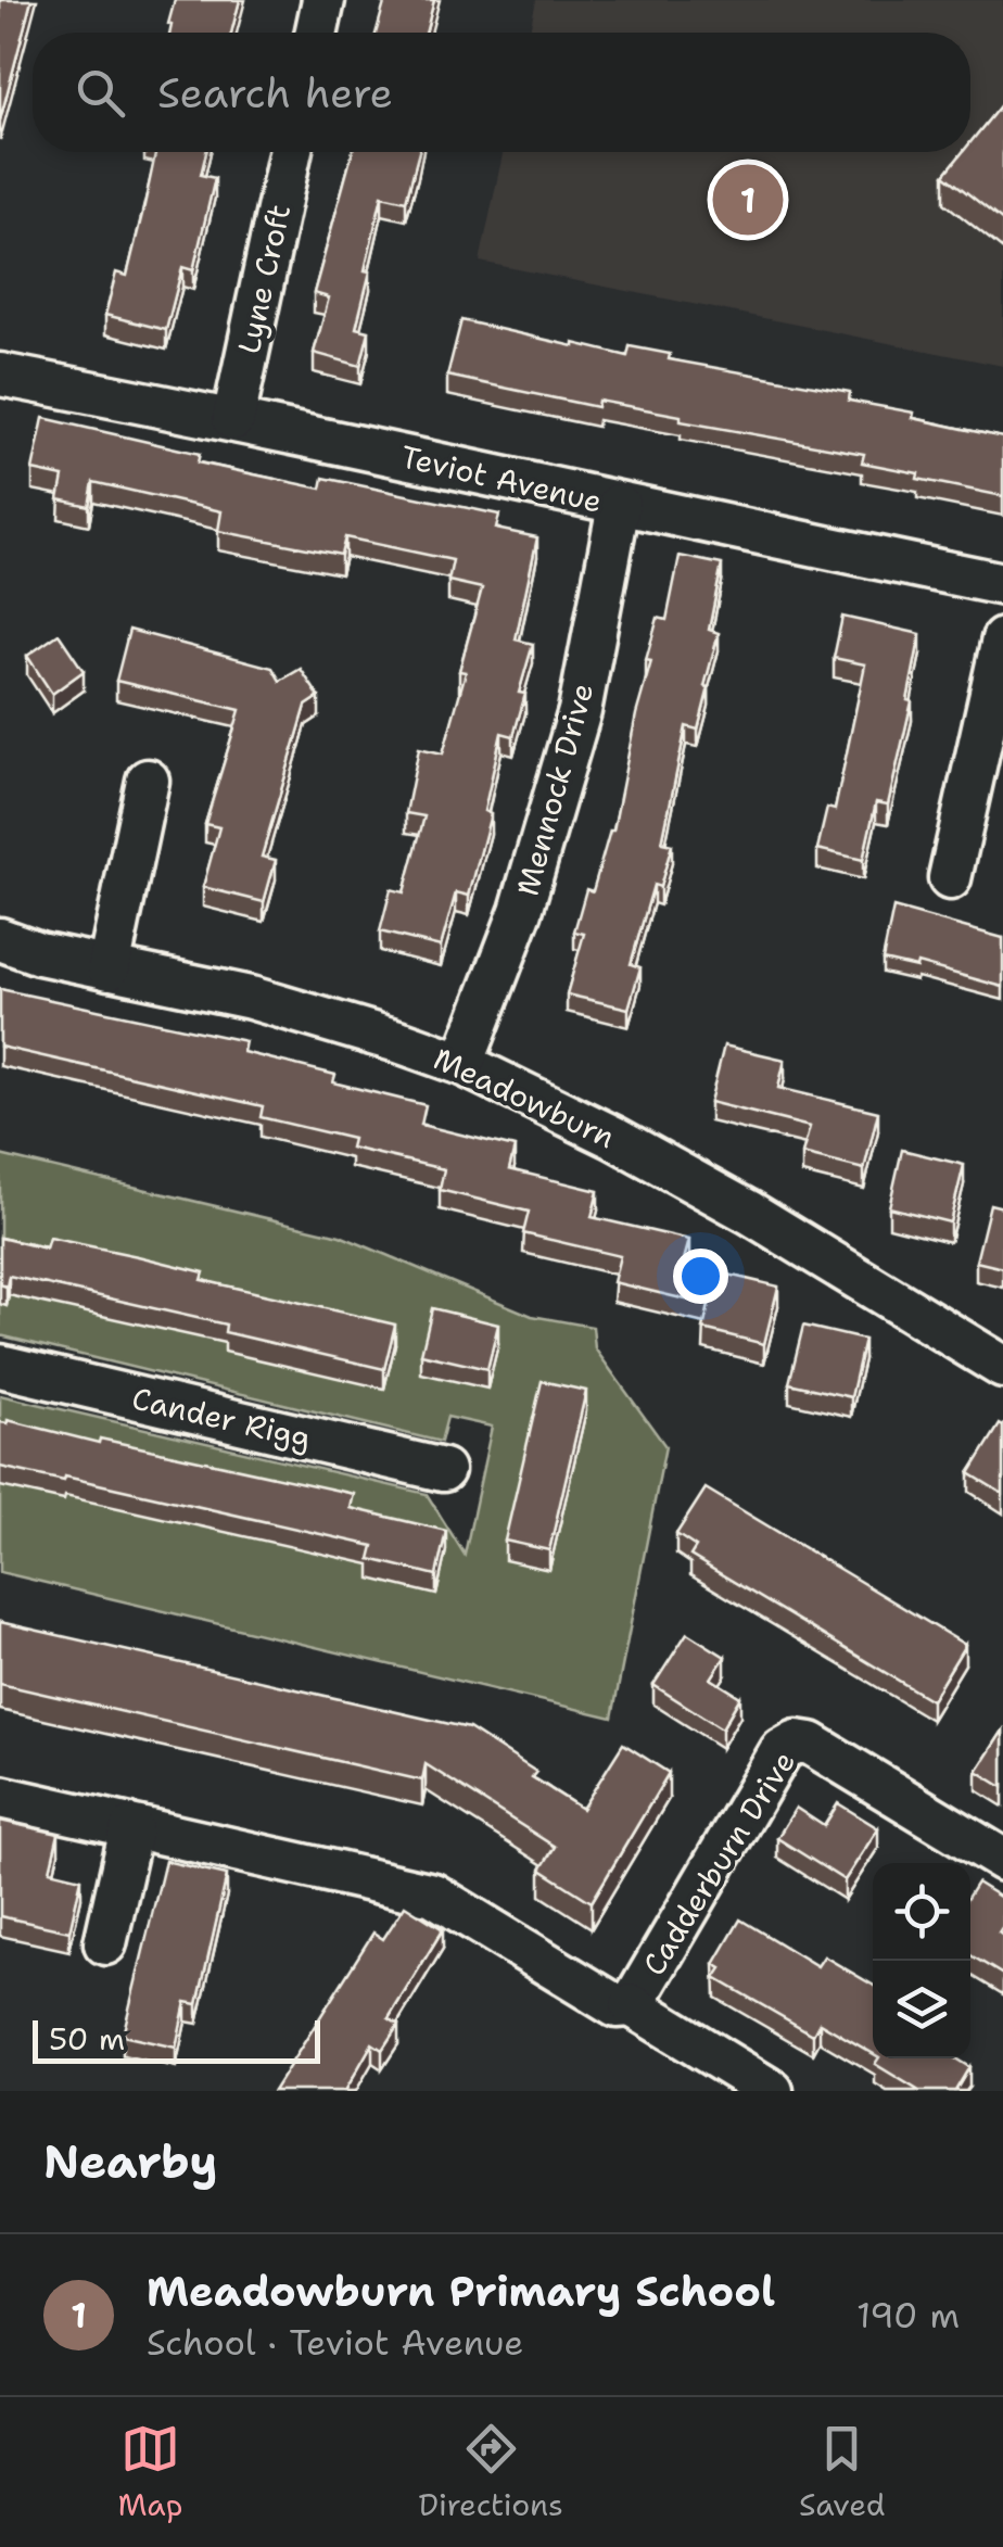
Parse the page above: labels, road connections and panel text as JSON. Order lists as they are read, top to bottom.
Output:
{
  "streets": {
    "street": [
      "Lyne Croft",
      "Teviot Avenue",
      "Mennock Drive",
      "Meadowburn",
      "Cander Rigg",
      "Cadderburn Drive"
    ]
  },
  "crossings": [
    ["Lyne Croft", "Teviot Avenue"],
    ["Teviot Avenue", "Mennock Drive"],
    ["Mennock Drive", "Meadowburn"]
  ],
  "scale_bar": "50 m",
  "page": {
    "search": "Search here",
    "pins": "1",
    "scale": "50 m",
    "heading": "Nearby",
    "list": [
      {
        "mark": "1",
        "name": "Meadowburn Primary School",
        "note": "School · Teviot Avenue",
        "value": "190 m"
      }
    ],
    "nav": ["Map", "Directions", "Saved"]
  }
}
